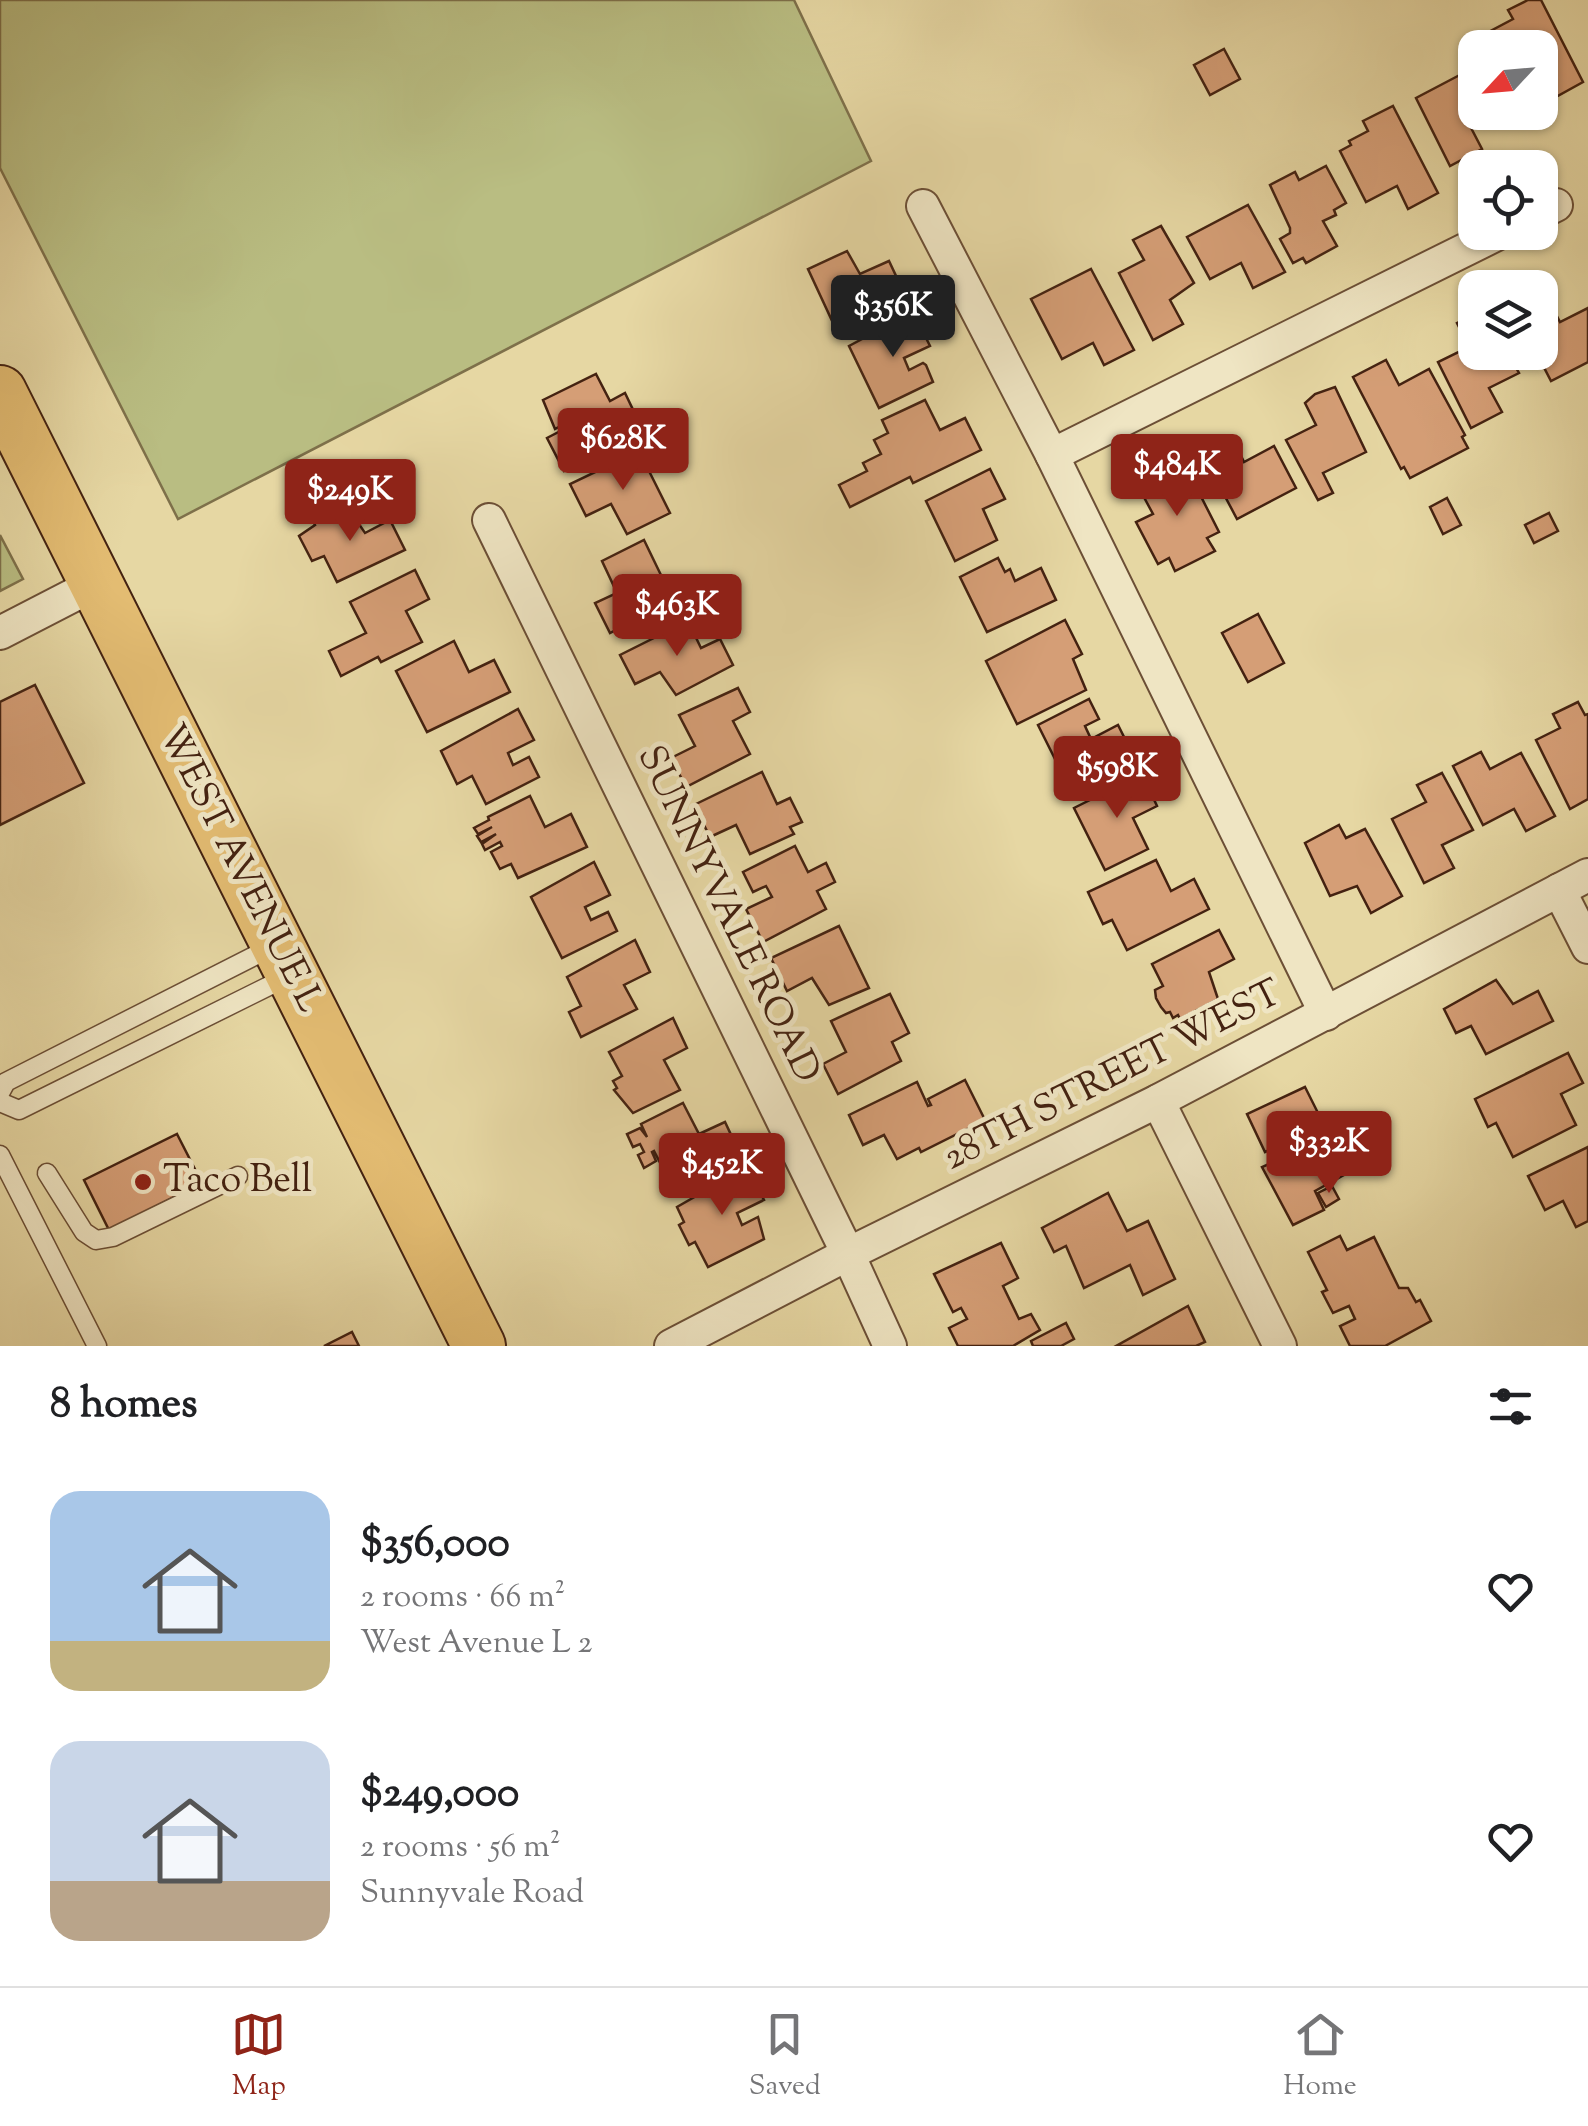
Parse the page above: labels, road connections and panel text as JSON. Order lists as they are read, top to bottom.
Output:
{
  "streets": {
    "main road": ["WEST AVENUE L"],
    "street": ["SUNNYVALE ROAD", "28TH STREET WEST"]
  },
  "crossings": [
    ["SUNNYVALE ROAD", "28TH STREET WEST"]
  ],
  "places": ["Taco Bell"],
  "north": "bottom left",
  "page": {
    "price": [
      "$356K",
      "$628K",
      "$484K",
      "$249K",
      "$463K",
      "$598K",
      "$332K",
      "$452K"
    ],
    "heading": "8 homes",
    "list": [
      {
        "name": "$356,000",
        "note": "2 rooms · 66 m² · West Avenue L 2"
      },
      {
        "name": "$249,000",
        "note": "2 rooms · 56 m² · Sunnyvale Road"
      }
    ],
    "tabs": ["Map", "Saved", "Home"]
  }
}
